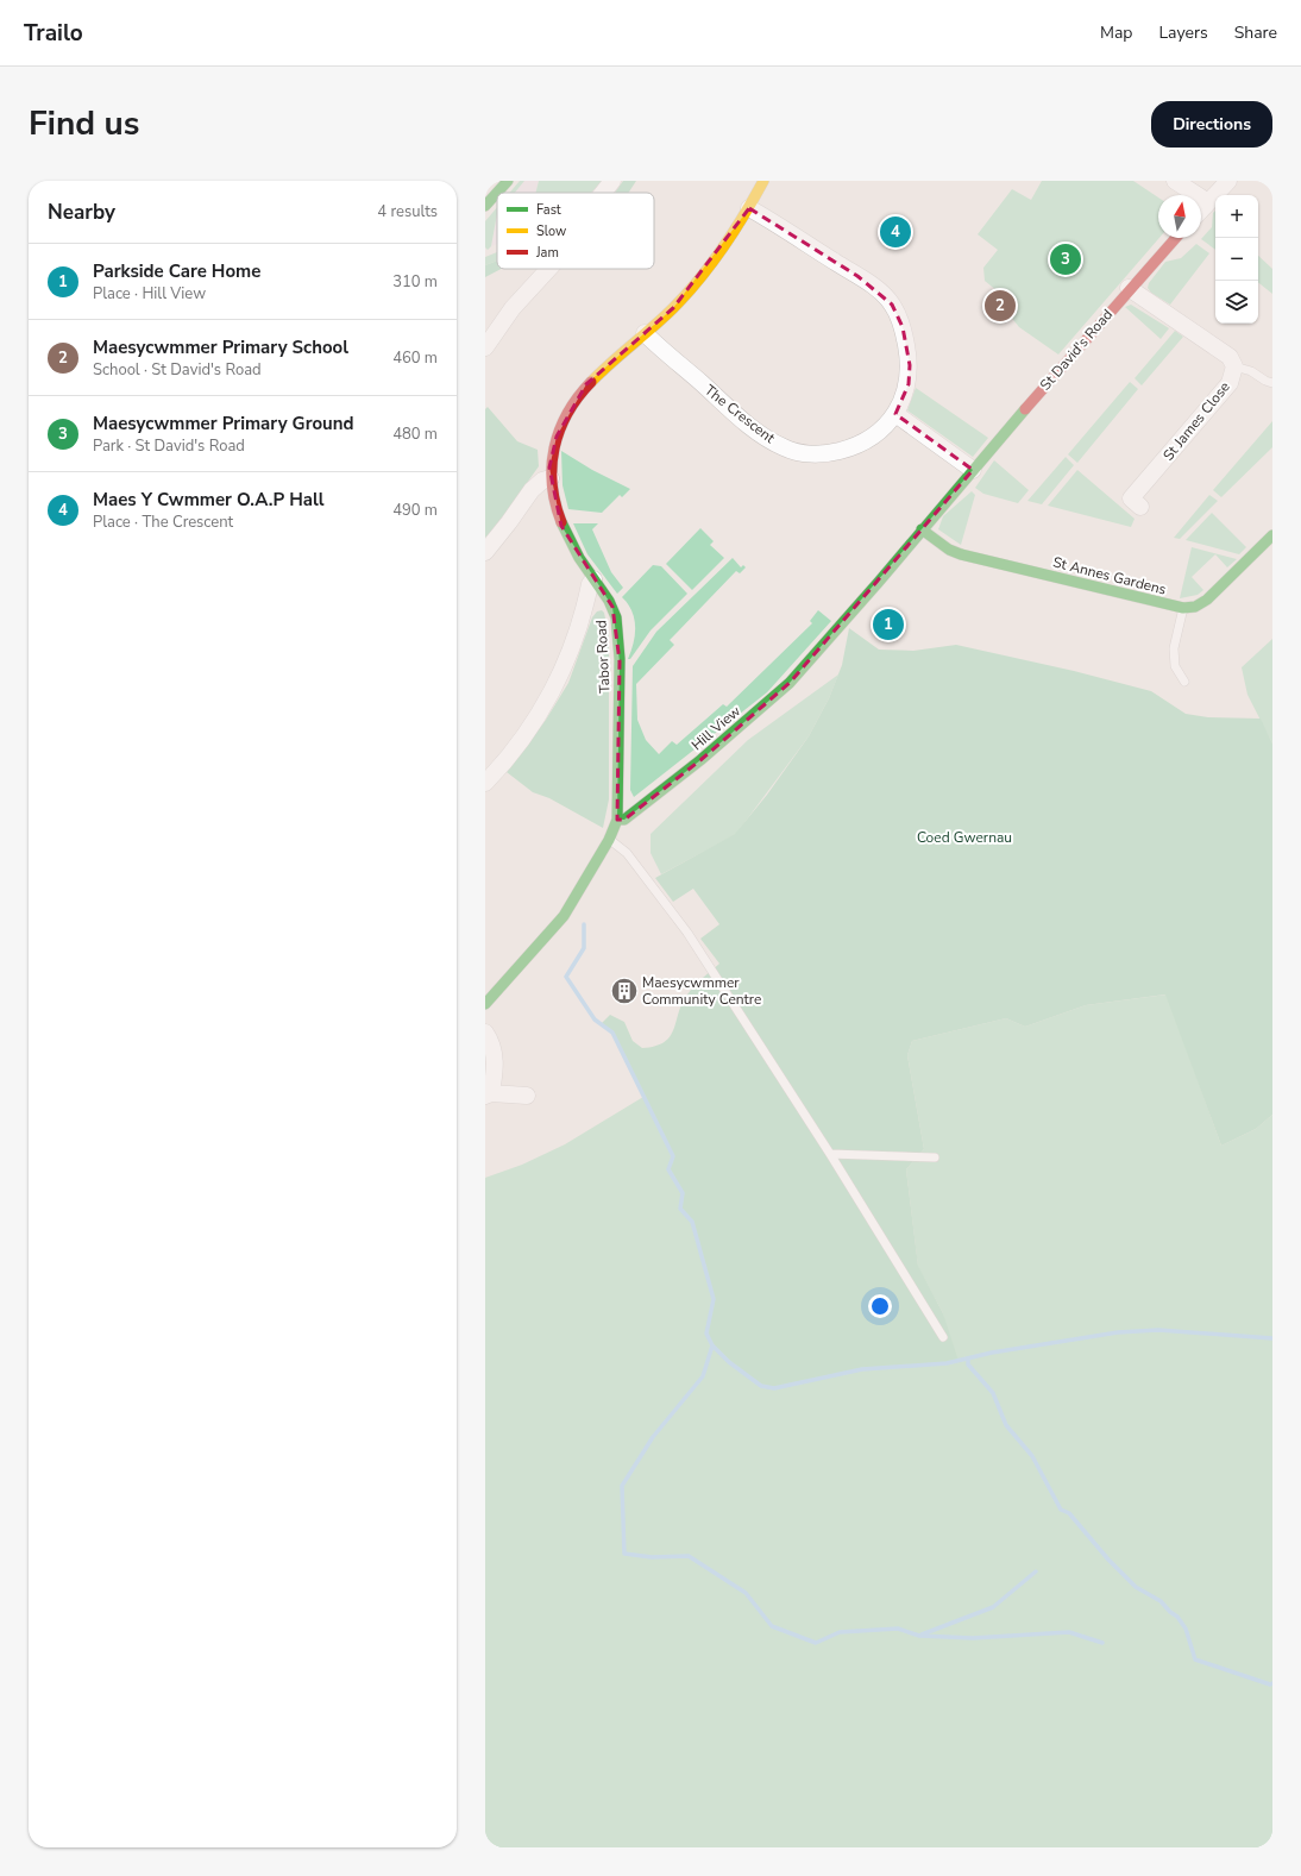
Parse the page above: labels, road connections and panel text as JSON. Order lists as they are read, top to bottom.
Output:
{
  "streets": {
    "street": [
      "St David's Road",
      "The Crescent",
      "St James Close",
      "St Annes Gardens",
      "Tabor Road",
      "Hill View"
    ]
  },
  "crossings": [
    ["St David's Road", "St James Close"],
    ["St David's Road", "Hill View"],
    ["The Crescent", "Tabor Road"],
    ["St Annes Gardens", "Hill View"],
    ["Tabor Road", "Hill View"]
  ],
  "parks": ["Coed Gwernau"],
  "places": {
    "building": ["Maesycwmmer Community Centre"]
  },
  "legend": ["Fast", "Slow", "Jam"],
  "north": "top",
  "page": {
    "header": "Trailo",
    "nav": ["Map", "Layers", "Share"],
    "title": "Find us",
    "buttons": "Directions",
    "heading": ["Nearby", "4 results"],
    "map_buttons": ["+", "−"],
    "pins": [
      "4",
      "3",
      "2",
      "1"
    ],
    "list": [
      {
        "mark": "1",
        "name": "Parkside Care Home",
        "note": "Place · Hill View",
        "value": "310 m"
      },
      {
        "mark": "2",
        "name": "Maesycwmmer Primary School",
        "note": "School · St David's Road",
        "value": "460 m"
      },
      {
        "mark": "3",
        "name": "Maesycwmmer Primary Ground",
        "note": "Park · St David's Road",
        "value": "480 m"
      },
      {
        "mark": "4",
        "name": "Maes Y Cwmmer O.A.P Hall",
        "note": "Place · The Crescent",
        "value": "490 m"
      }
    ]
  }
}
